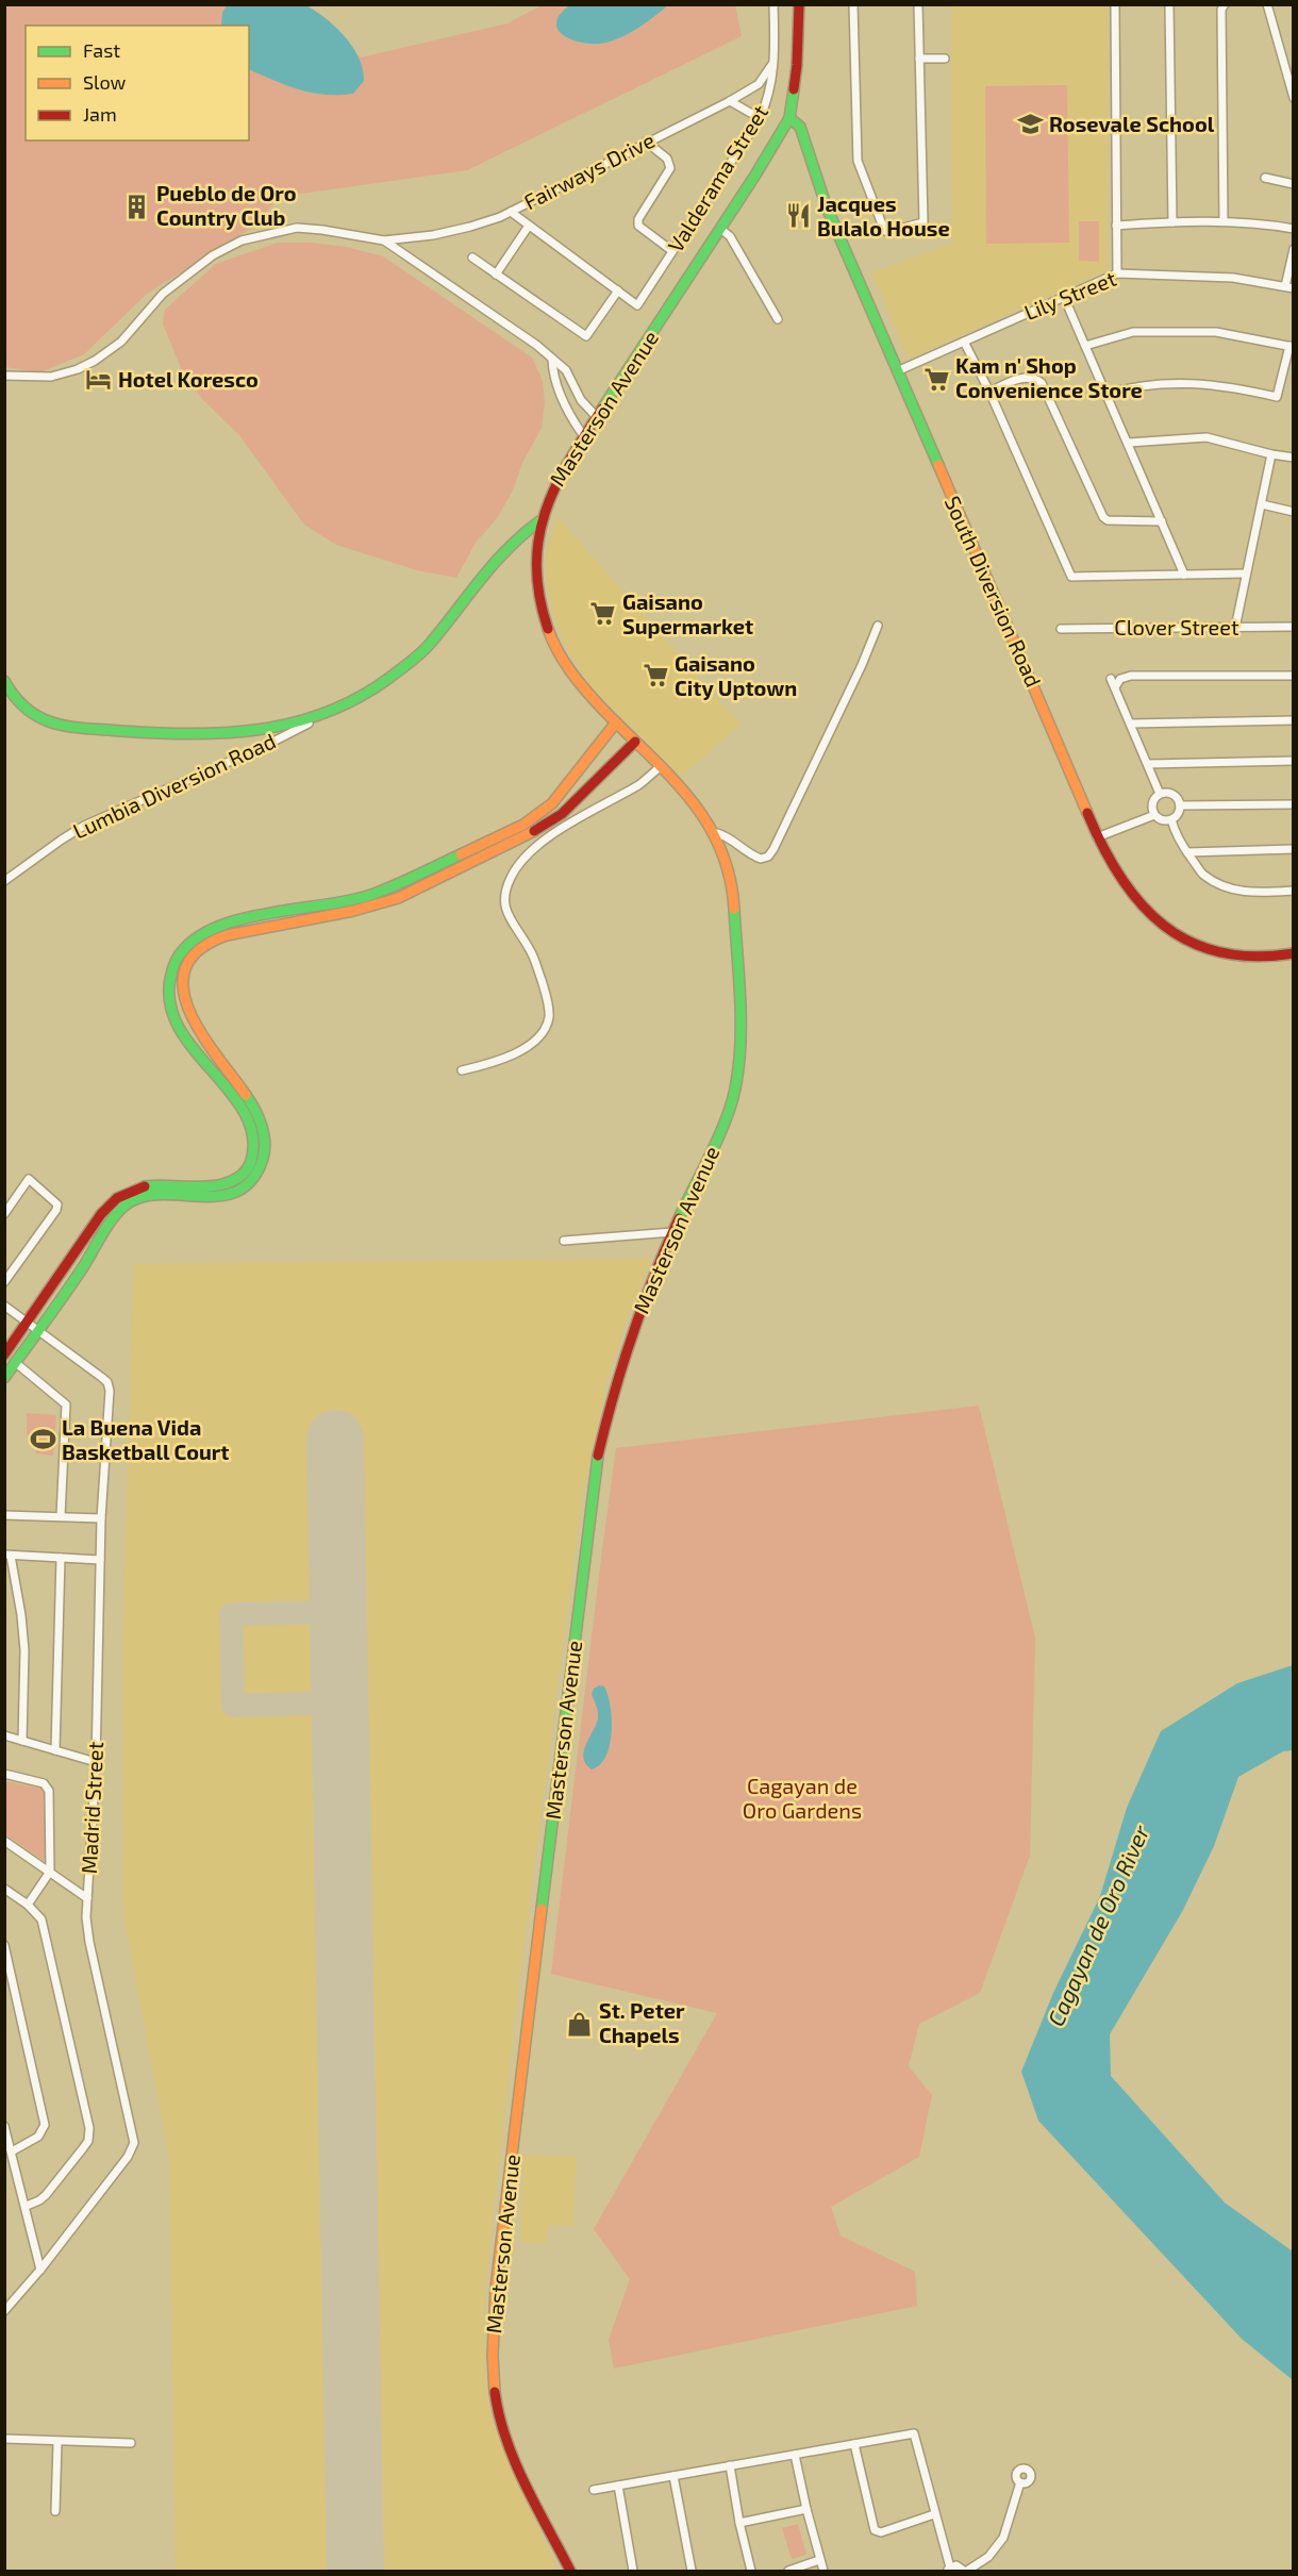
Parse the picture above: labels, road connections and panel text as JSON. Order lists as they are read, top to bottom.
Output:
{
  "streets": {
    "main road": ["Masterson Avenue", "South Diversion Road"],
    "street": [
      "Fairways Drive",
      "Valderama Street",
      "Lily Street",
      "Clover Street",
      "Lumbia Diversion Road",
      "Madrid Street"
    ]
  },
  "crossings": [
    ["Fairways Drive", "Valderama Street"],
    ["Lily Street", "South Diversion Road"],
    ["Masterson Avenue", "South Diversion Road"]
  ],
  "water": ["Cagayan de Oro River"],
  "parks": ["Cagayan de Oro Gardens"],
  "places": {
    "school or university": ["Rosevale School"],
    "building": ["Pueblo de Oro Country Club"],
    "restaurant": ["Jacques Bulalo House"],
    "supermarket": ["Kam n' Shop Convenience Store", "Gaisano Supermarket", "Gaisano City Uptown"],
    "hotel": ["Hotel Koresco"],
    "sports": ["La Buena Vida Basketball Court"],
    "shop": ["St. Peter Chapels"]
  },
  "legend": ["Fast", "Slow", "Jam"]
}
